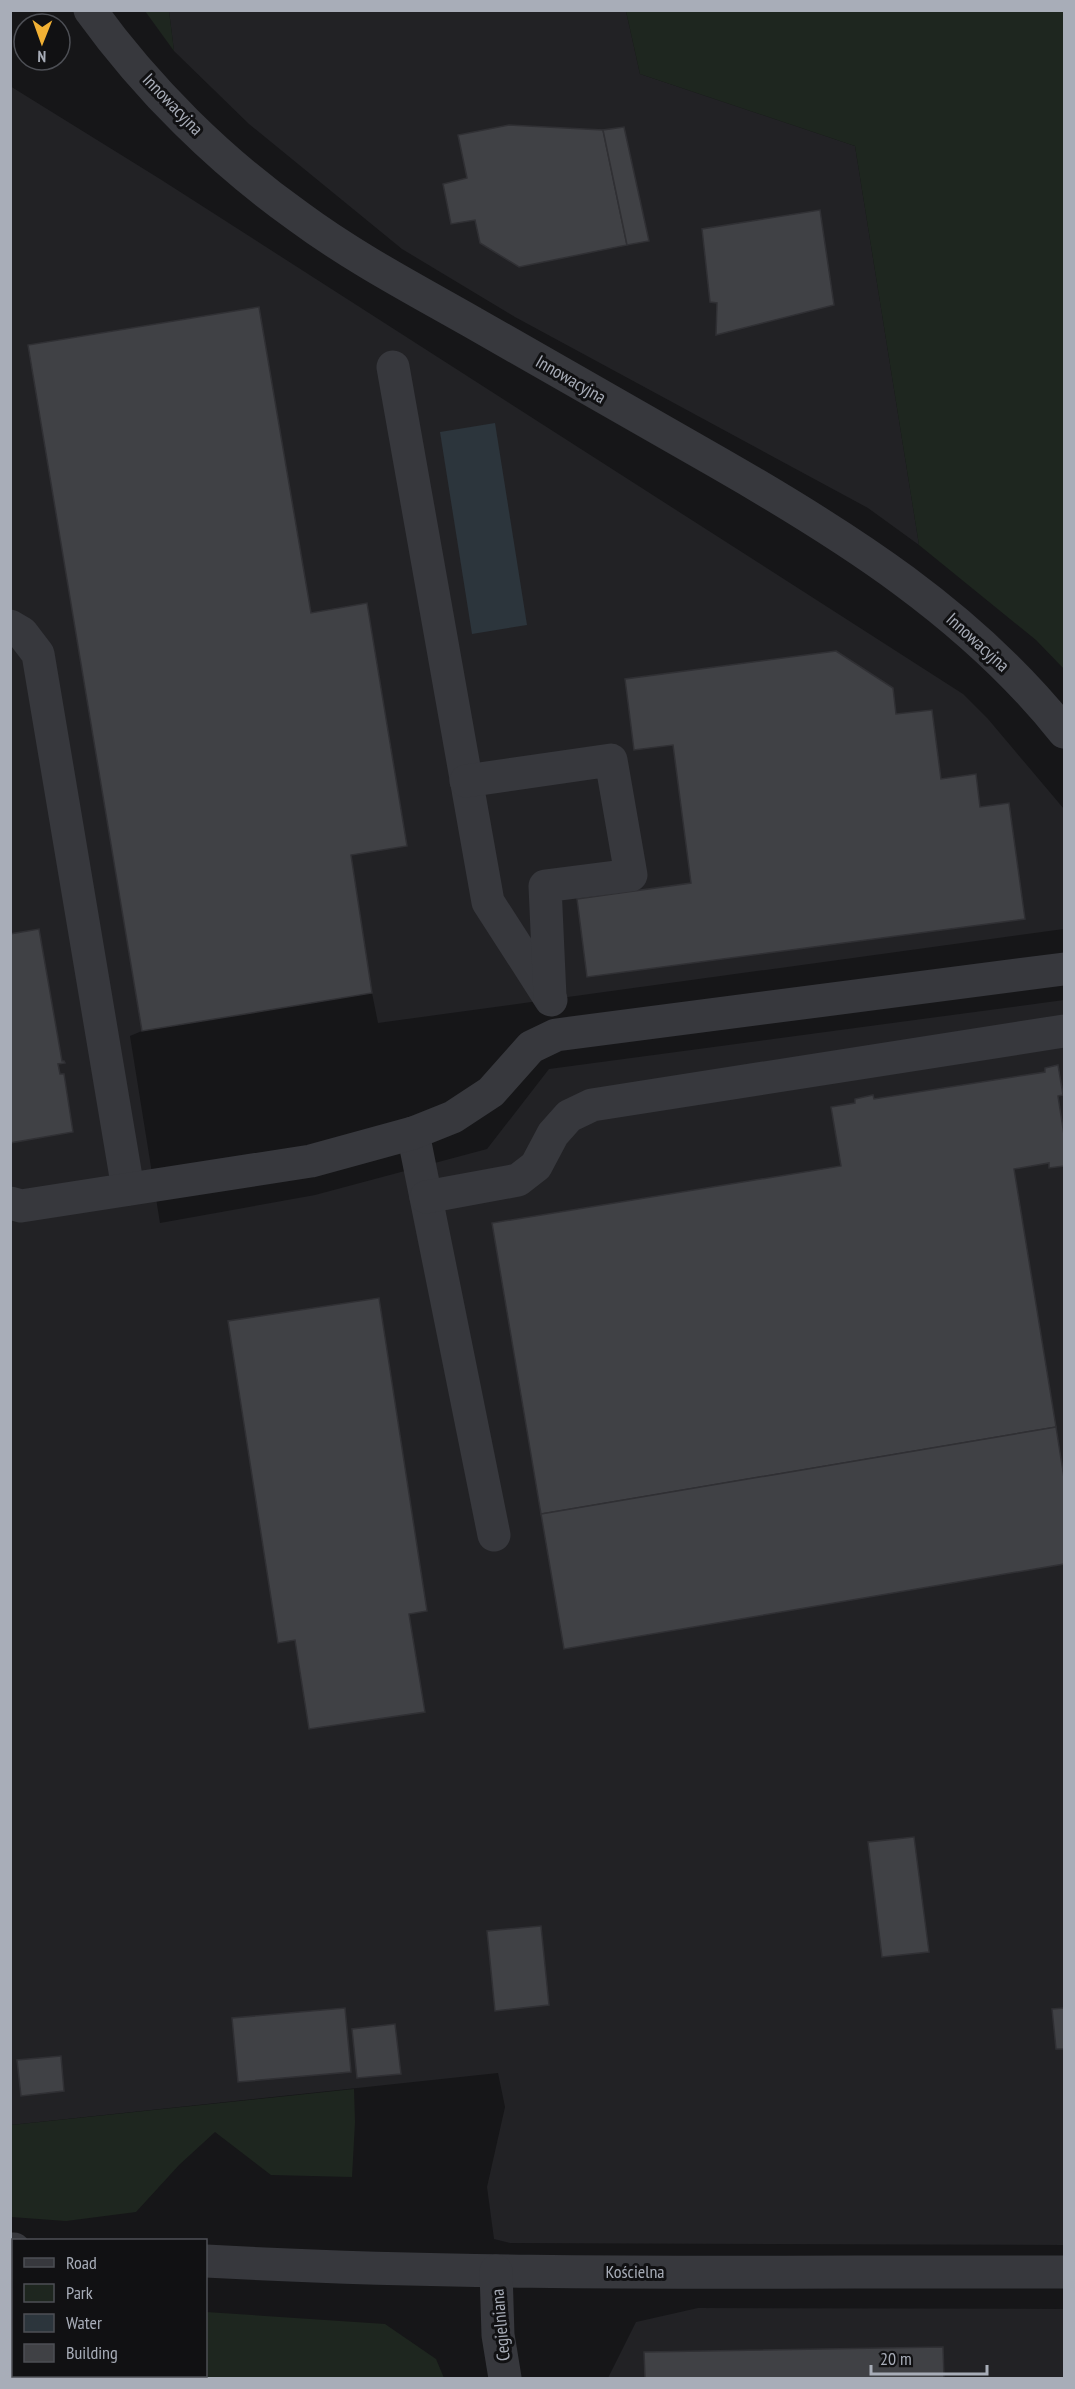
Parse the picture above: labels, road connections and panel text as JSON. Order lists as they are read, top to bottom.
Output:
{
  "streets": {
    "street": ["Innowacyjna", "Kościelna", "Cegielniana"]
  },
  "crossings": [
    ["Kościelna", "Cegielniana"]
  ],
  "legend": [
    "Road",
    "Park",
    "Water",
    "Building"
  ],
  "scale_bar": "20 m",
  "north": "bottom"
}
